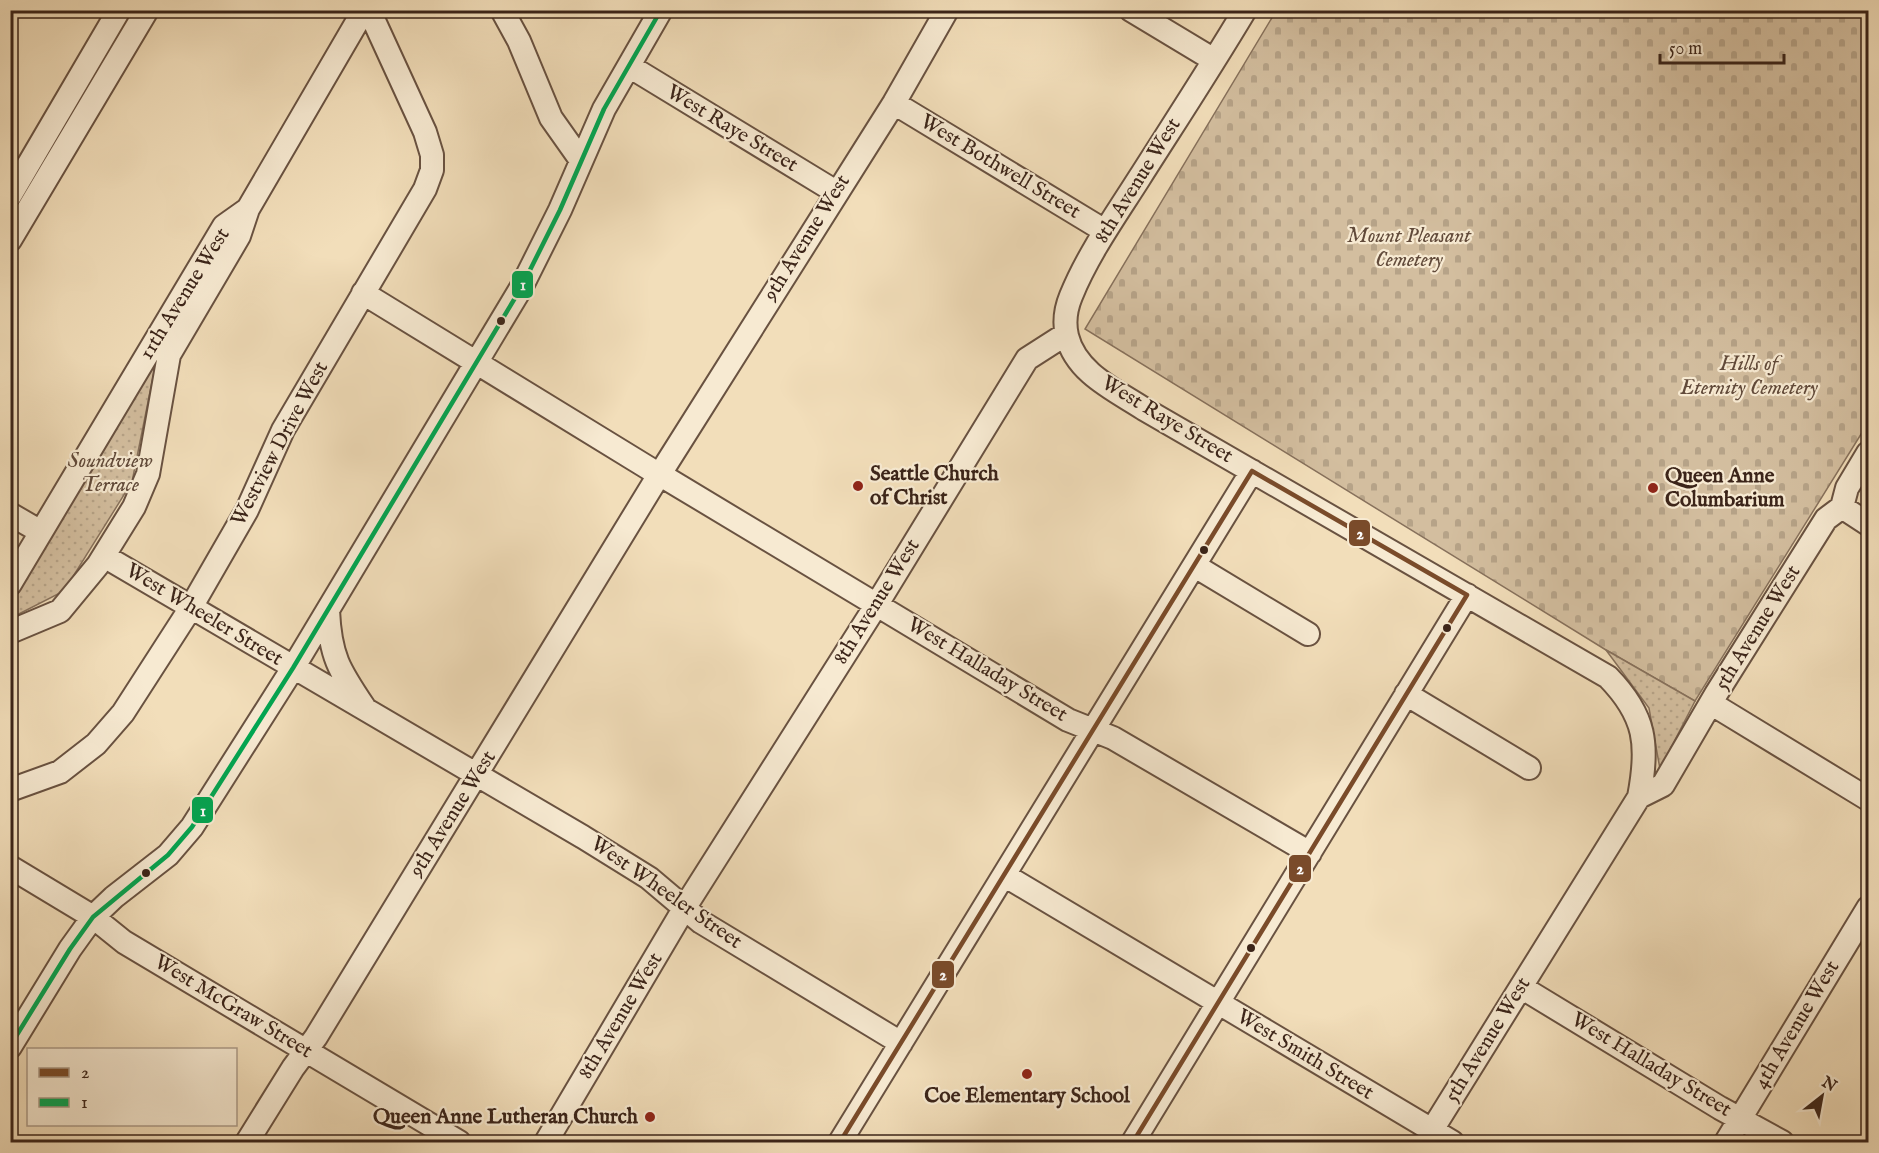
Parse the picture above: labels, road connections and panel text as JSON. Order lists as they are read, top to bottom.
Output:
{
  "streets": {
    "street": [
      "West Raye Street",
      "West Bothwell Street",
      "8th Avenue West",
      "9th Avenue West",
      "11th Avenue West",
      "Westview Drive West",
      "West Wheeler Street",
      "5th Avenue West",
      "West Halladay Street",
      "West McGraw Street",
      "4th Avenue West",
      "West Smith Street"
    ]
  },
  "crossings": [
    ["West Raye Street", "8th Avenue West"],
    ["West Raye Street", "9th Avenue West"],
    ["West Raye Street", "5th Avenue West"],
    ["West Bothwell Street", "8th Avenue West"],
    ["West Bothwell Street", "9th Avenue West"],
    ["8th Avenue West", "West Wheeler Street"],
    ["8th Avenue West", "West Halladay Street"],
    ["9th Avenue West", "West Wheeler Street"],
    ["9th Avenue West", "West Halladay Street"],
    ["9th Avenue West", "West McGraw Street"],
    ["11th Avenue West", "Westview Drive West"],
    ["Westview Drive West", "West Wheeler Street"],
    ["Westview Drive West", "West Halladay Street"],
    ["5th Avenue West", "West Halladay Street"],
    ["5th Avenue West", "West Smith Street"],
    ["West Halladay Street", "4th Avenue West"]
  ],
  "parks": ["Mount Pleasant Cemetery", "Hills of Eternity Cemetery", "Soundview Terrace"],
  "places": [
    "Seattle Church of Christ",
    "Queen Anne Columbarium",
    "Coe Elementary School",
    "Queen Anne Lutheran Church"
  ],
  "lines": ["transit line 1", "transit line 2"],
  "legend": ["2", "1"],
  "scale_bar": "50 m",
  "north": "top right"
}
